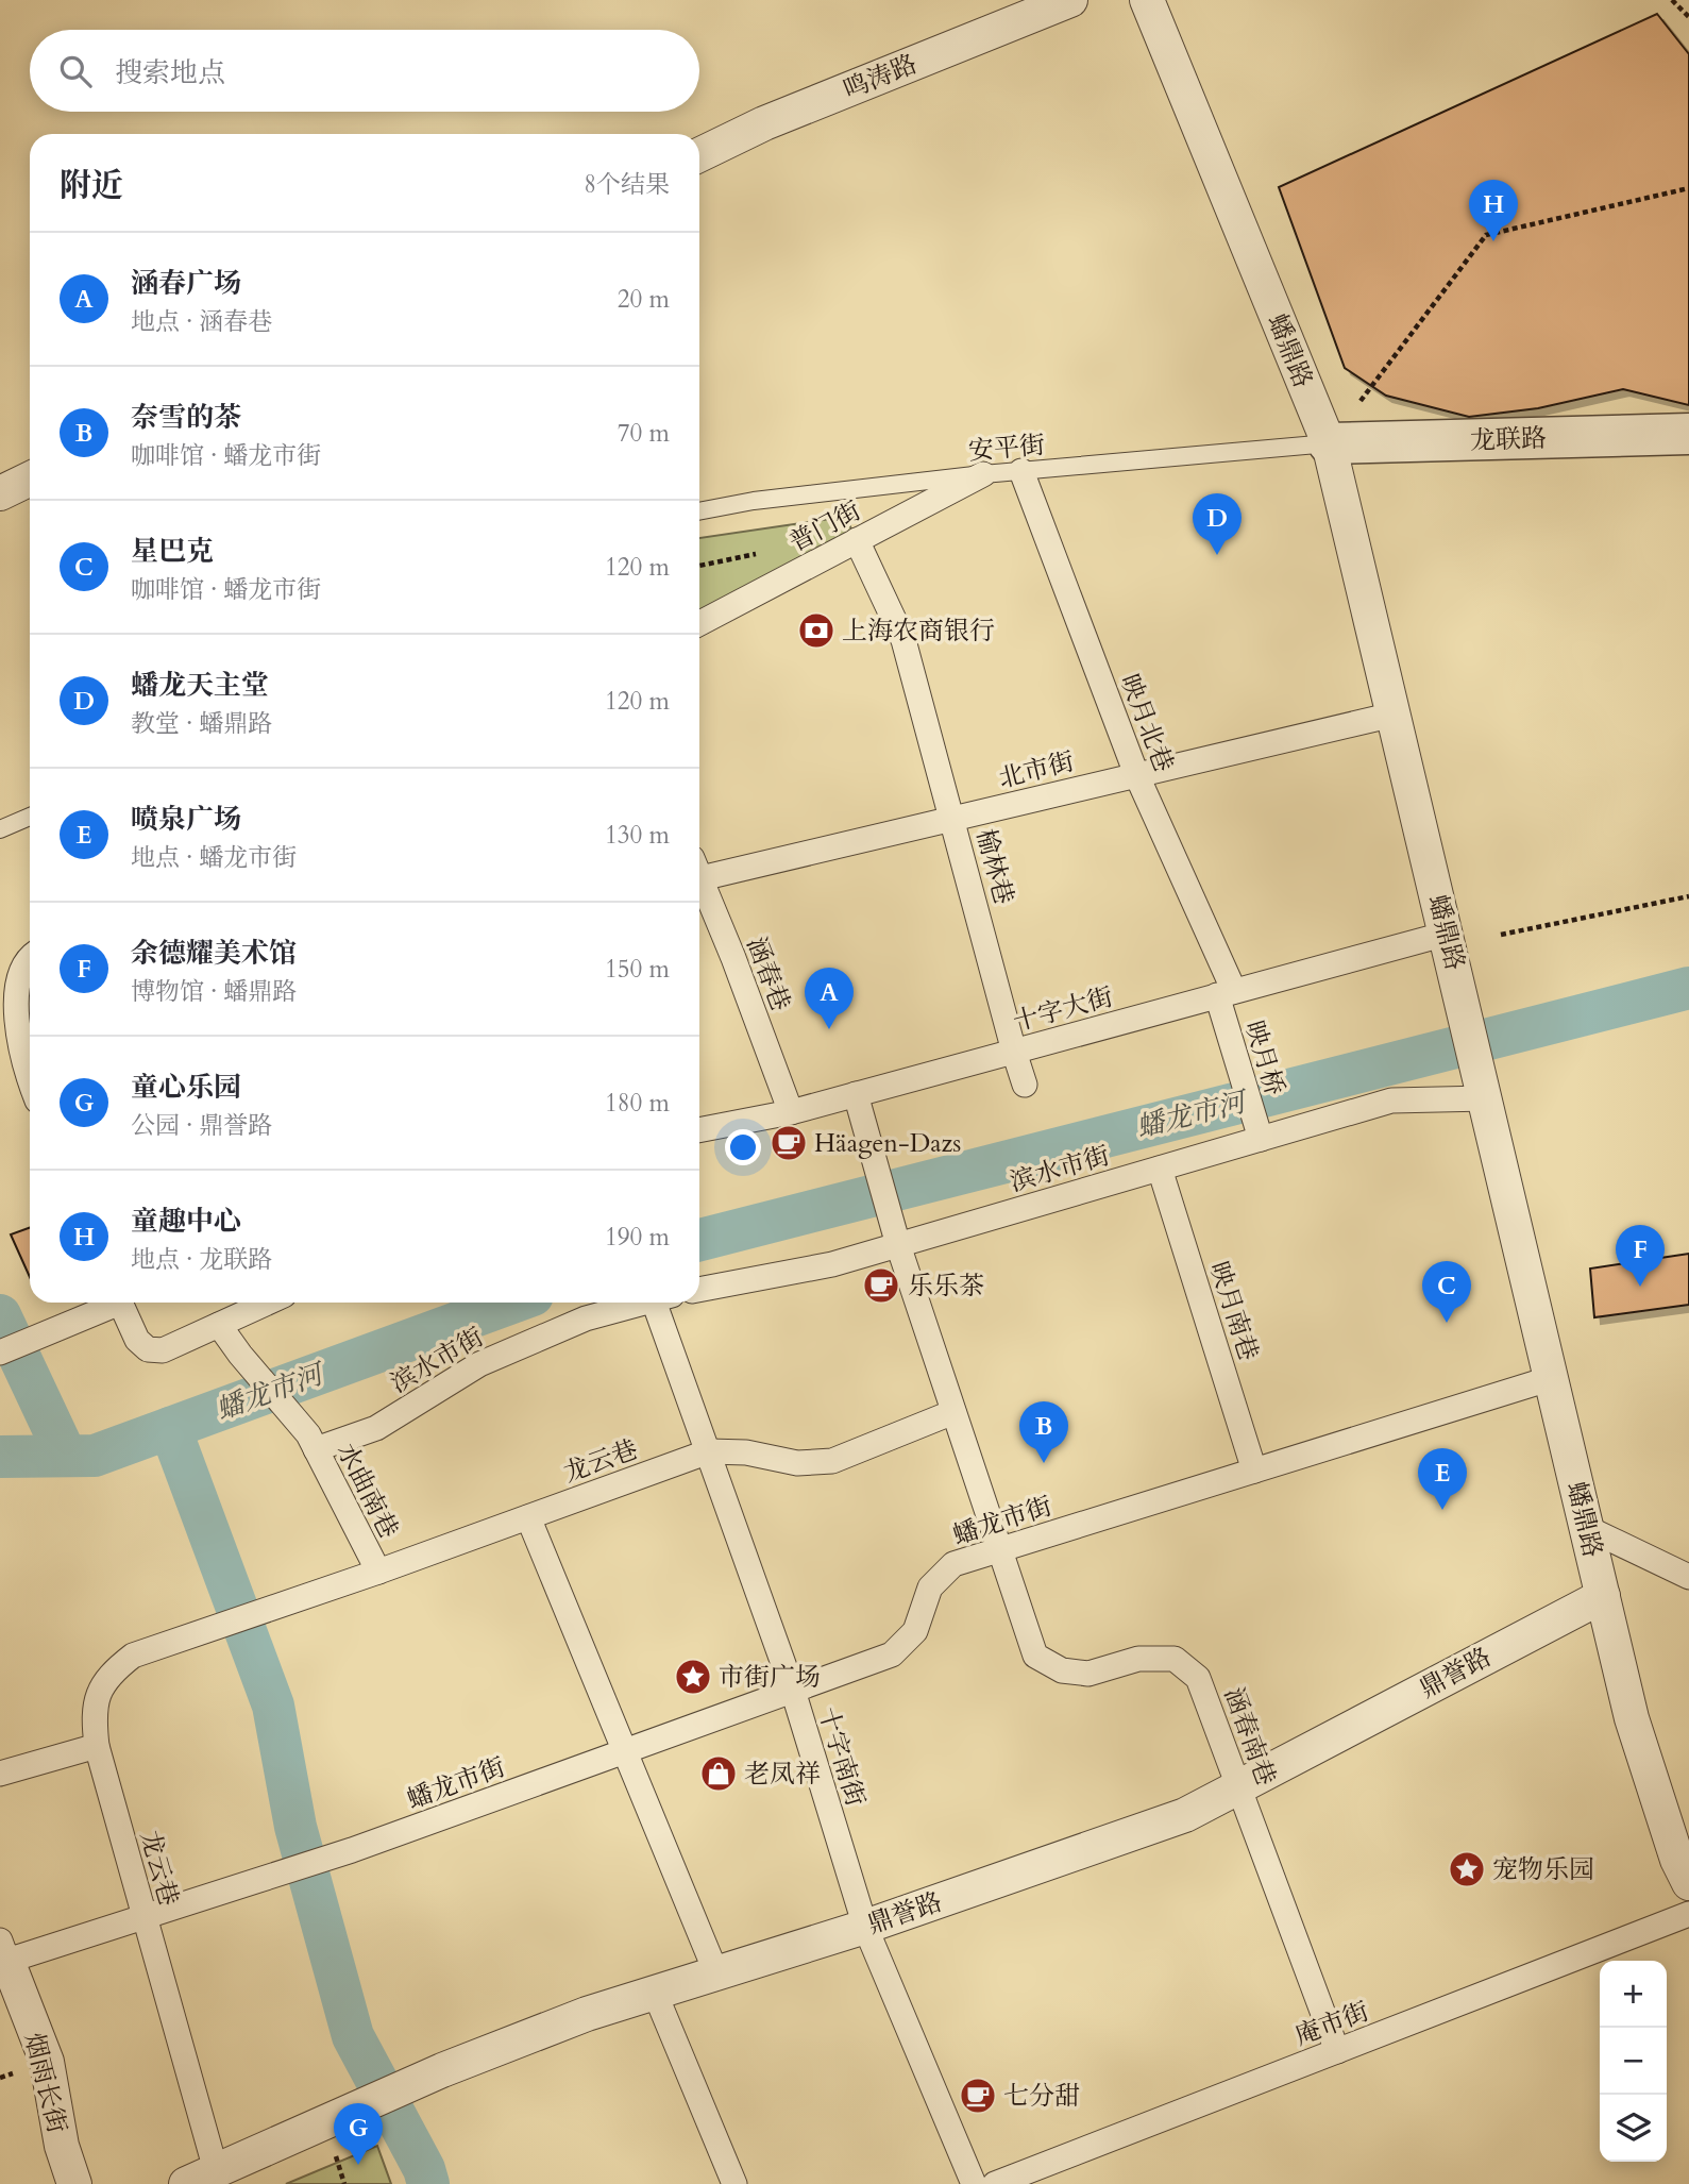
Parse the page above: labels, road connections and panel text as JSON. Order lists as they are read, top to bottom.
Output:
{
  "streets": {
    "street": [
      "鸣涛路",
      "蟠鼎路",
      "龙联路",
      "普门街",
      "映月北巷",
      "北市街",
      "榆林巷",
      "涵春巷",
      "十字大街",
      "映月桥",
      "滨水市街",
      "映月南巷",
      "龙云巷",
      "水曲南巷",
      "蟠龙市街",
      "鼎誉路",
      "涵春南巷",
      "十字南街",
      "庵市街",
      "烟雨长街"
    ],
    "lane": ["安平街"]
  },
  "crossings": [
    ["蟠鼎路", "龙联路"],
    ["蟠鼎路", "安平街"],
    ["蟠鼎路", "北市街"],
    ["蟠鼎路", "十字大街"],
    ["蟠鼎路", "滨水市街"],
    ["蟠鼎路", "蟠龙市街"],
    ["蟠鼎路", "鼎誉路"],
    ["龙联路", "安平街"],
    ["安平街", "普门街"],
    ["安平街", "映月北巷"],
    ["普门街", "榆林巷"],
    ["映月北巷", "北市街"],
    ["映月北巷", "十字大街"],
    ["映月北巷", "映月桥"],
    ["北市街", "榆林巷"],
    ["榆林巷", "十字大街"],
    ["涵春巷", "十字大街"],
    ["十字大街", "映月桥"],
    ["十字大街", "涵春南巷"],
    ["映月桥", "滨水市街"],
    ["滨水市街", "映月南巷"],
    ["滨水市街", "水曲南巷"],
    ["滨水市街", "涵春南巷"],
    ["映月南巷", "蟠龙市街"],
    ["龙云巷", "水曲南巷"],
    ["龙云巷", "蟠龙市街"],
    ["龙云巷", "鼎誉路"],
    ["龙云巷", "涵春南巷"],
    ["龙云巷", "十字南街"],
    ["蟠龙市街", "涵春南巷"],
    ["蟠龙市街", "十字南街"],
    ["鼎誉路", "涵春南巷"],
    ["鼎誉路", "十字南街"],
    ["涵春南巷", "庵市街"]
  ],
  "water": ["蟠龙市河"],
  "places": {
    "bank": ["上海农商银行"],
    "cafe": ["Häagen-Dazs", "乐乐茶", "七分甜"],
    "place": ["市街广场", "宠物乐园"],
    "shop": ["老凤祥"]
  },
  "page": {
    "search": "搜索地点",
    "heading": ["附近", "8个结果"],
    "pins": [
      "H",
      "D",
      "A",
      "F",
      "C",
      "B",
      "E",
      "G"
    ],
    "list": [
      {
        "mark": "A",
        "name": "涵春广场",
        "note": "地点 · 涵春巷",
        "value": "20 m"
      },
      {
        "mark": "B",
        "name": "奈雪的茶",
        "note": "咖啡馆 · 蟠龙市街",
        "value": "70 m"
      },
      {
        "mark": "C",
        "name": "星巴克",
        "note": "咖啡馆 · 蟠龙市街",
        "value": "120 m"
      },
      {
        "mark": "D",
        "name": "蟠龙天主堂",
        "note": "教堂 · 蟠鼎路",
        "value": "120 m"
      },
      {
        "mark": "E",
        "name": "喷泉广场",
        "note": "地点 · 蟠龙市街",
        "value": "130 m"
      },
      {
        "mark": "F",
        "name": "余德耀美术馆",
        "note": "博物馆 · 蟠鼎路",
        "value": "150 m"
      },
      {
        "mark": "G",
        "name": "童心乐园",
        "note": "公园 · 鼎誉路",
        "value": "180 m"
      },
      {
        "mark": "H",
        "name": "童趣中心",
        "note": "地点 · 龙联路",
        "value": "190 m"
      }
    ],
    "map_buttons": ["+", "−"]
  }
}
